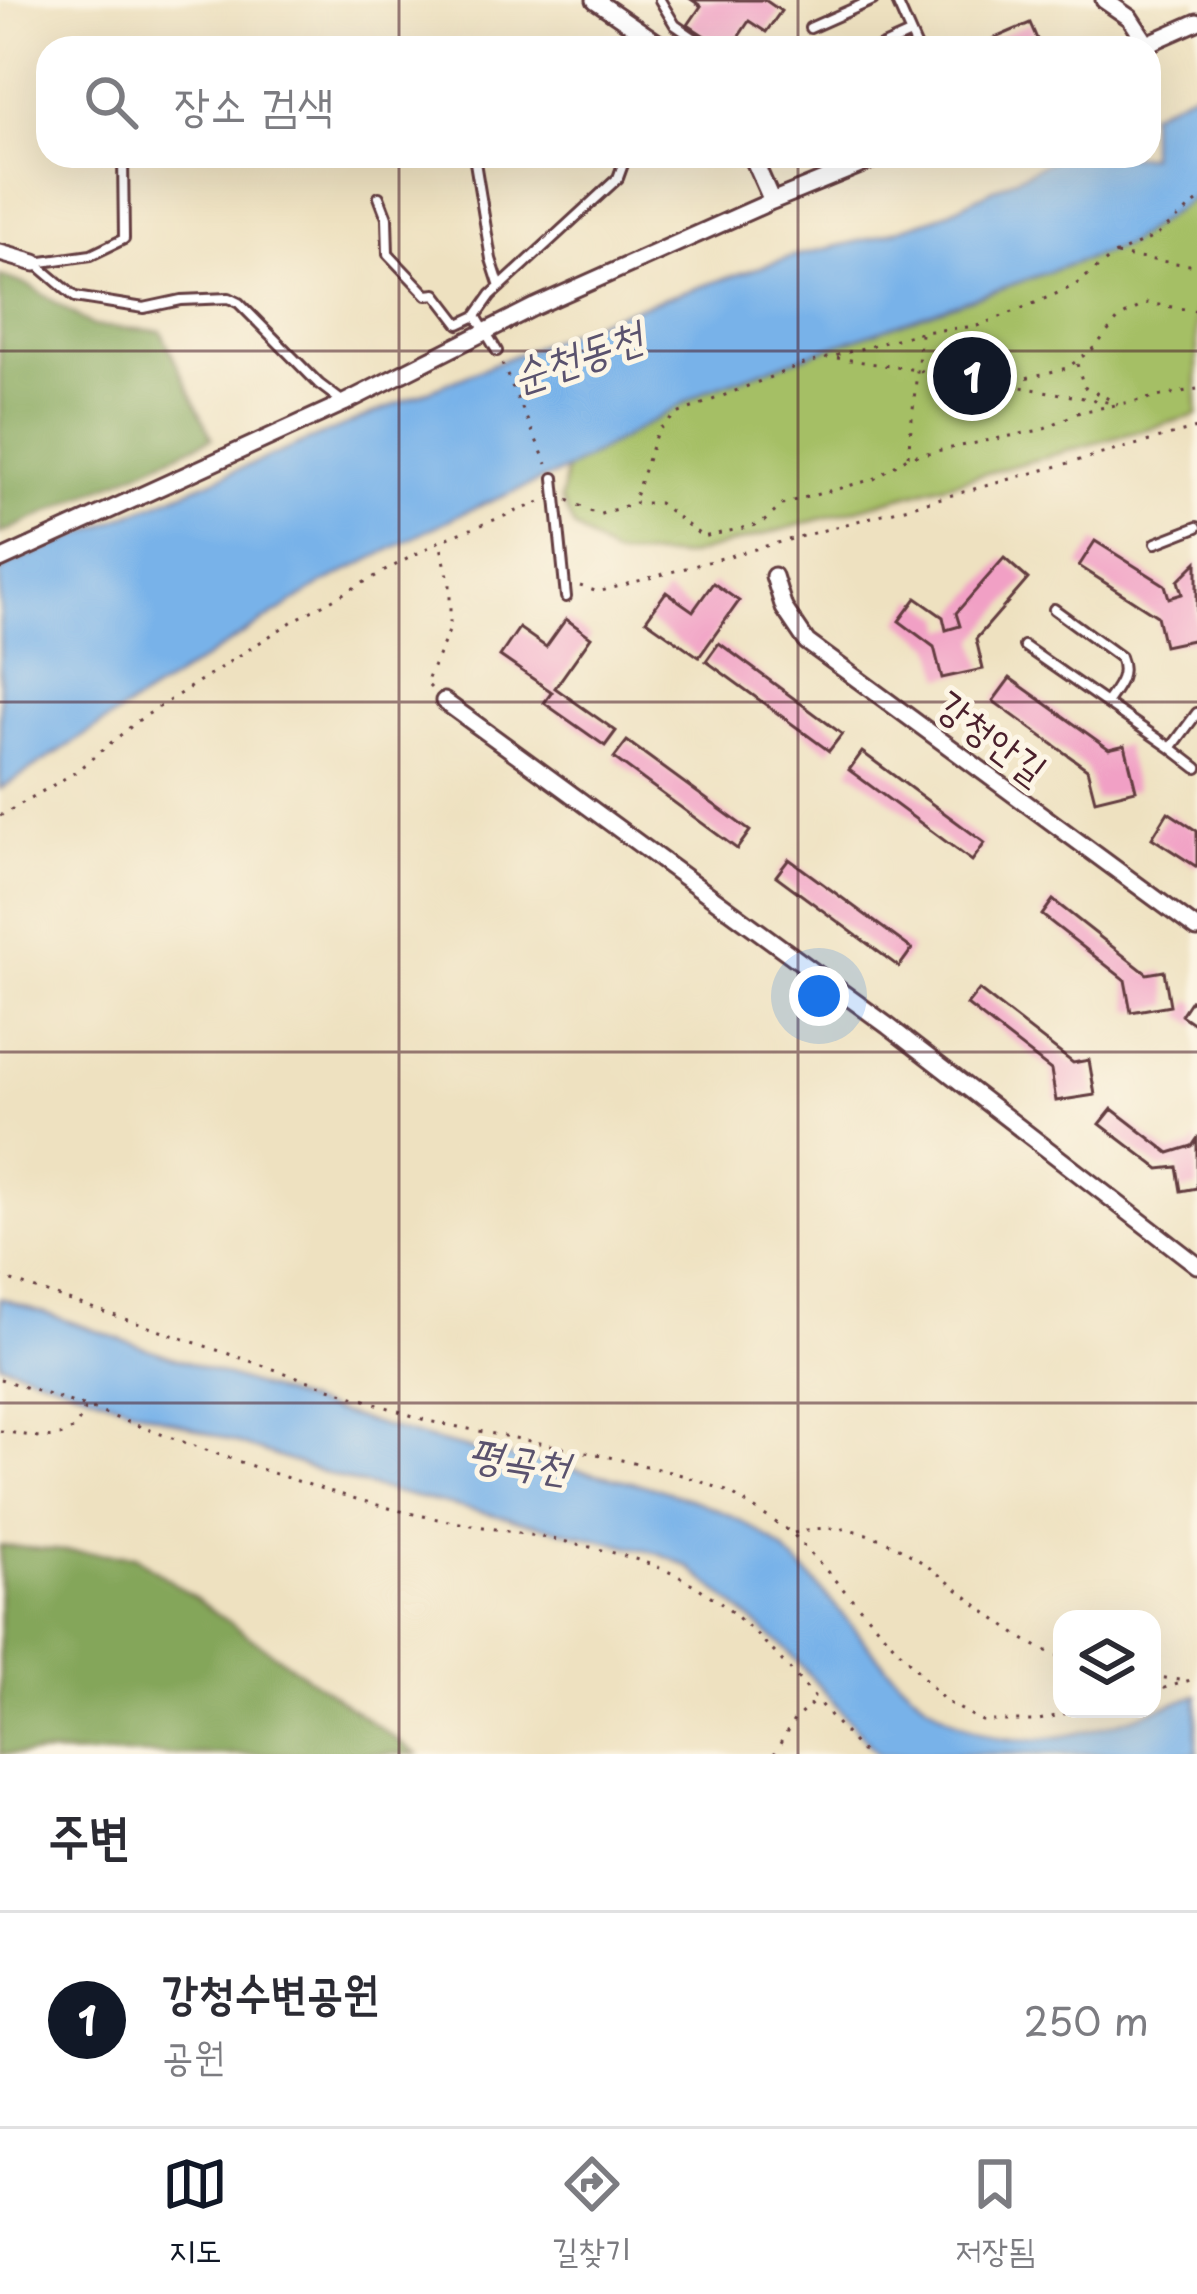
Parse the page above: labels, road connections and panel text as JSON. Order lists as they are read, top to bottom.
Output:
{
  "streets": {
    "street": ["강청안길"]
  },
  "water": ["순천동천", "평곡천"],
  "page": {
    "search": "장소 검색",
    "pins": "1",
    "heading": "주변",
    "list": [
      {
        "mark": "1",
        "name": "강청수변공원",
        "note": "공원",
        "value": "250 m"
      }
    ],
    "nav": ["지도", "길찾기", "저장됨"]
  }
}
